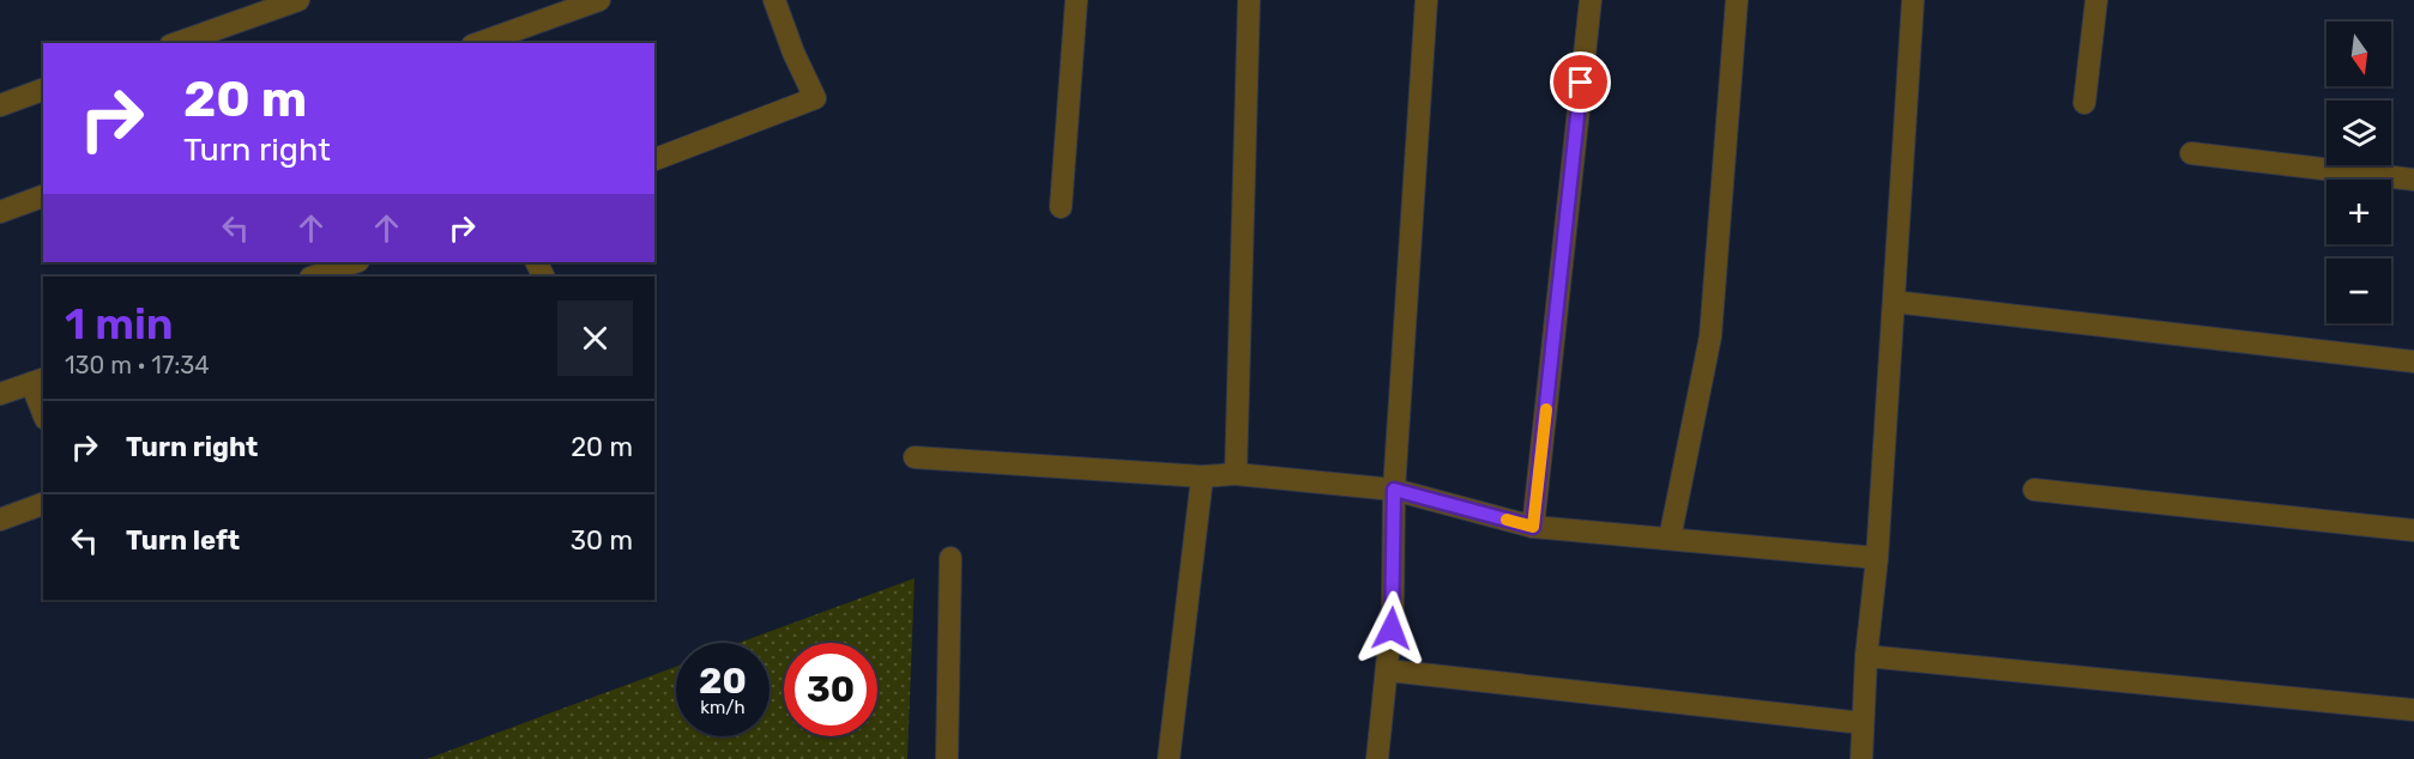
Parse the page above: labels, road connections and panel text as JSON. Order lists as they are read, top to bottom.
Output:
{
  "north": "bottom",
  "page": {
    "map_buttons": ["+", "−"],
    "turn": ["20 m", "Turn right"],
    "heading": ["1 min", "130 m · 17:34"],
    "list": [
      {
        "name": "Turn right",
        "value": "20 m"
      },
      {
        "name": "Turn left",
        "value": "30 m"
      }
    ],
    "speed": "20 km/h",
    "limit": "30"
  }
}
